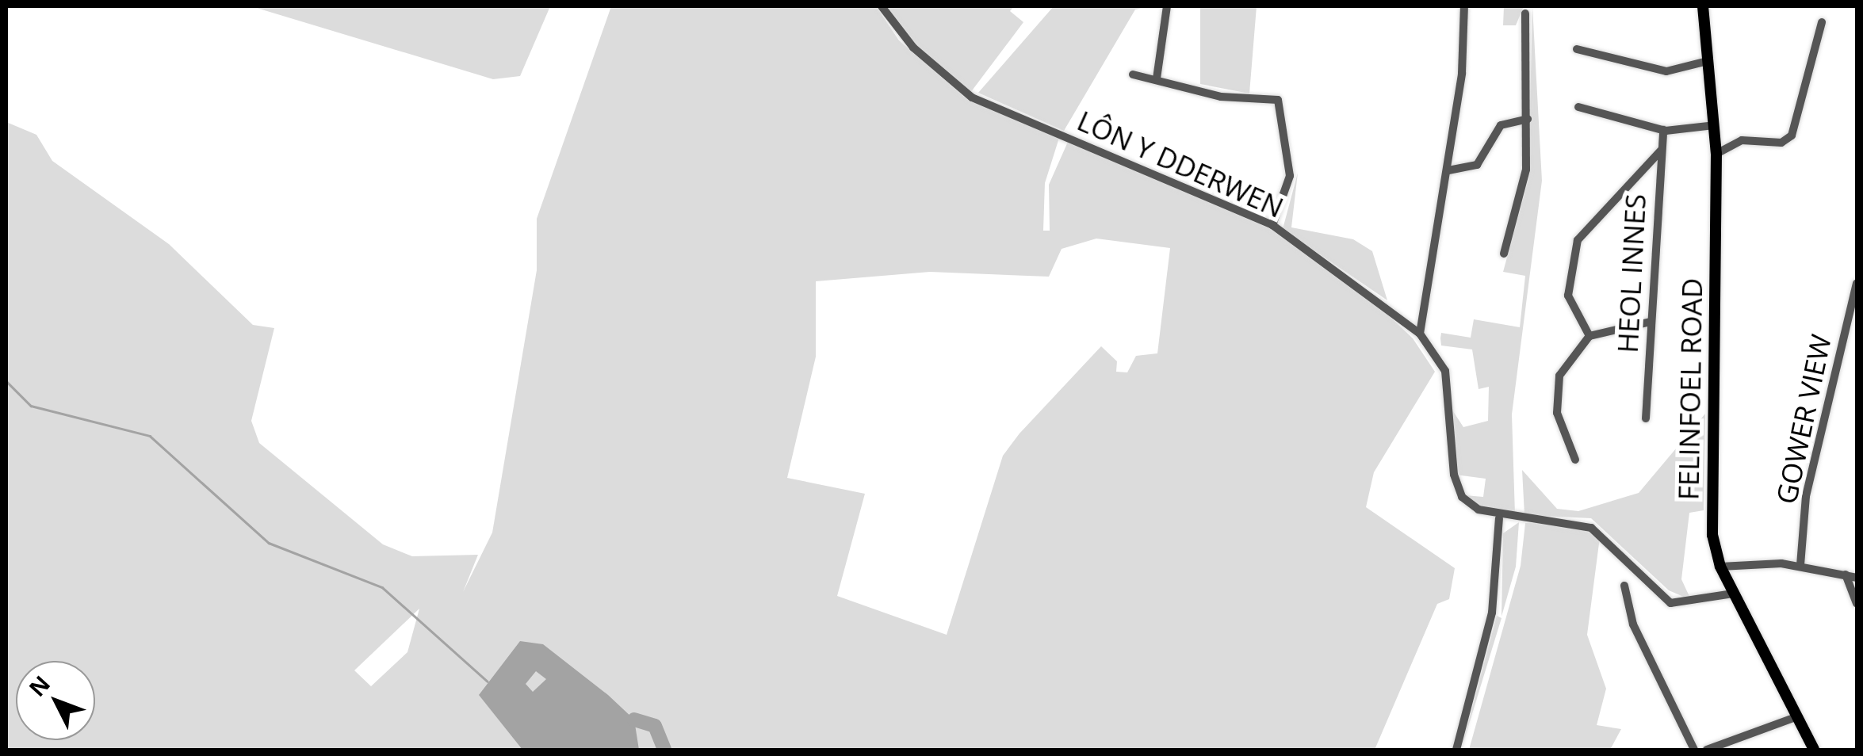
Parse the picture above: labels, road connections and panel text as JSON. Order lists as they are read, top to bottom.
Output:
{
  "streets": {
    "main road": ["FELINFOEL ROAD"],
    "street": ["LÔN Y DDERWEN", "HEOL INNES", "GOWER VIEW"]
  },
  "crossings": [
    ["LÔN Y DDERWEN", "FELINFOEL ROAD"]
  ],
  "north": "top left"
}
